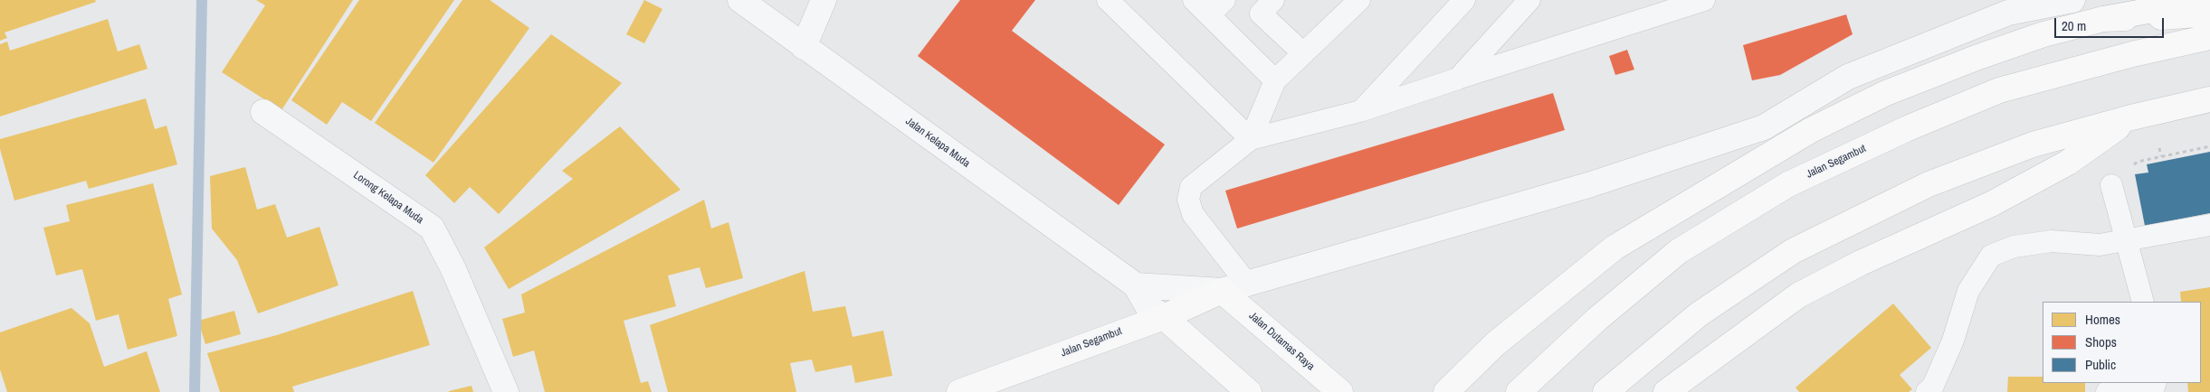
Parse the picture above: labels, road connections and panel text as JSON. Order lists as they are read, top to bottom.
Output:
{
  "streets": {
    "main road": ["Jalan Segambut", "Jalan Dutamas Raya"],
    "street": ["Jalan Kelapa Muda", "Lorong Kelapa Muda"]
  },
  "crossings": [
    ["Jalan Kelapa Muda", "Jalan Segambut"],
    ["Jalan Segambut", "Jalan Dutamas Raya"]
  ],
  "legend": ["Homes", "Shops", "Public"],
  "scale_bar": "20 m"
}
